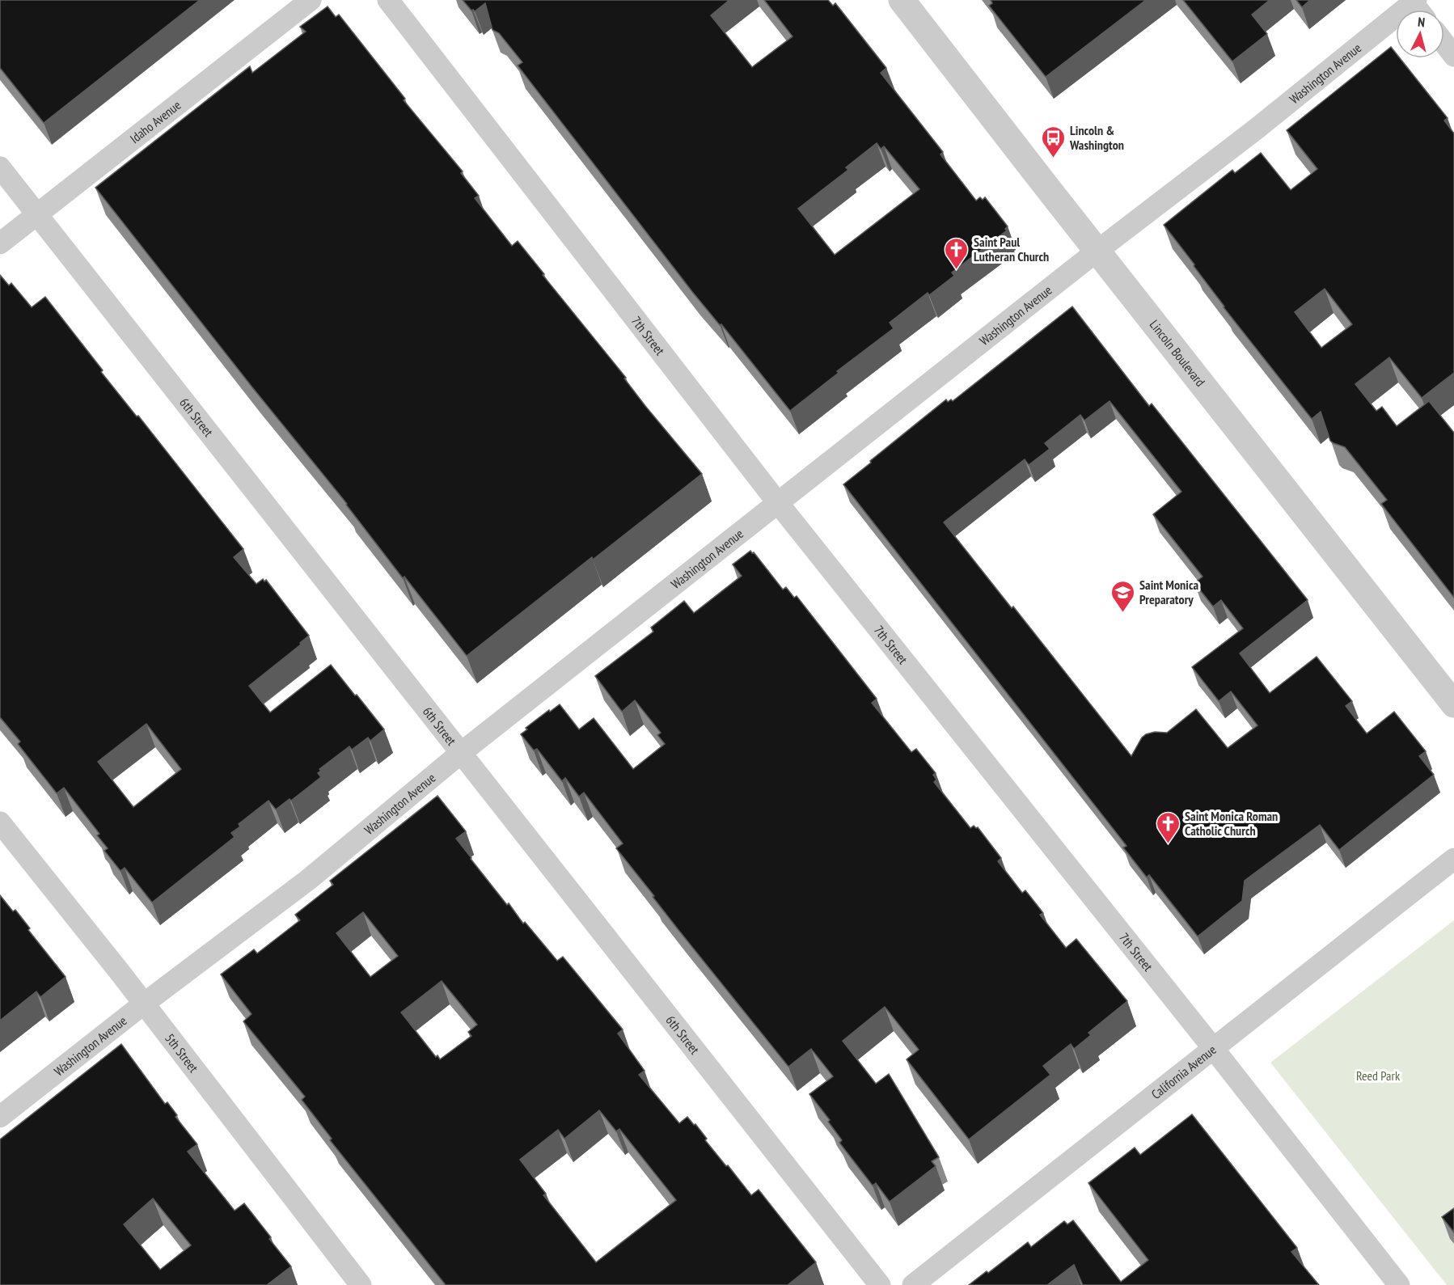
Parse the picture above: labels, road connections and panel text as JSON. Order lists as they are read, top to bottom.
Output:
{
  "streets": {
    "street": [
      "Washington Avenue",
      "Idaho Avenue",
      "7th Street",
      "Lincoln Boulevard",
      "6th Street",
      "5th Street",
      "California Avenue"
    ]
  },
  "crossings": [
    ["Washington Avenue", "7th Street"],
    ["Washington Avenue", "Lincoln Boulevard"],
    ["Washington Avenue", "6th Street"],
    ["Washington Avenue", "5th Street"],
    ["Idaho Avenue", "6th Street"],
    ["7th Street", "California Avenue"]
  ],
  "parks": ["Reed Park"],
  "places": {
    "bus stop": ["Lincoln & Washington"],
    "church": ["Saint Paul Lutheran Church", "Saint Monica Roman Catholic Church"],
    "school or university": ["Saint Monica Preparatory"]
  },
  "north": "top"
}
